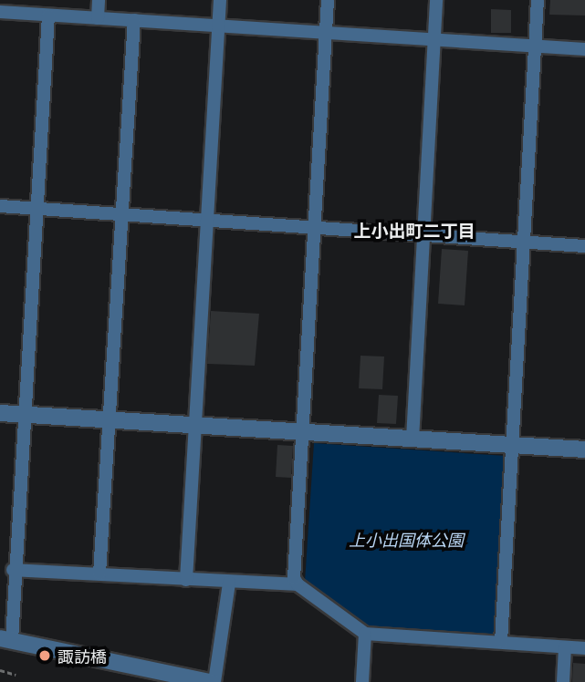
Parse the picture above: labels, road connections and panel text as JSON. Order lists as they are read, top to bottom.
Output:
{
  "districts": ["上小出町二丁目"],
  "parks": ["上小出国体公園"],
  "places": ["諏訪橋"]
}
